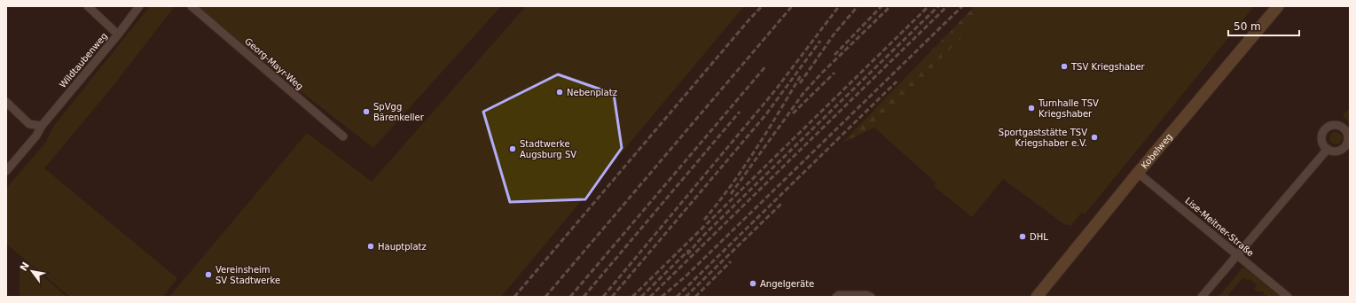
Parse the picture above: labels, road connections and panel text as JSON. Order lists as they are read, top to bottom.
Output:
{
  "streets": {
    "main road": ["Kobelweg"],
    "street": ["Wildtaubenweg", "Georg-Mayr-Weg", "Lise-Meitner-Straße"]
  },
  "crossings": [
    ["Kobelweg", "Lise-Meitner-Straße"]
  ],
  "places": [
    "TSV Kriegshaber",
    "Nebenplatz",
    "Turnhalle TSV Kriegshaber",
    "SpVgg Bärenkeller",
    "Sportgaststätte TSV Kriegshaber e.V.",
    "Stadtwerke Augsburg SV",
    "DHL",
    "Hauptplatz",
    "Vereinsheim SV Stadtwerke",
    "Angelgeräte"
  ],
  "scale_bar": "50 m",
  "north": "top left"
}
